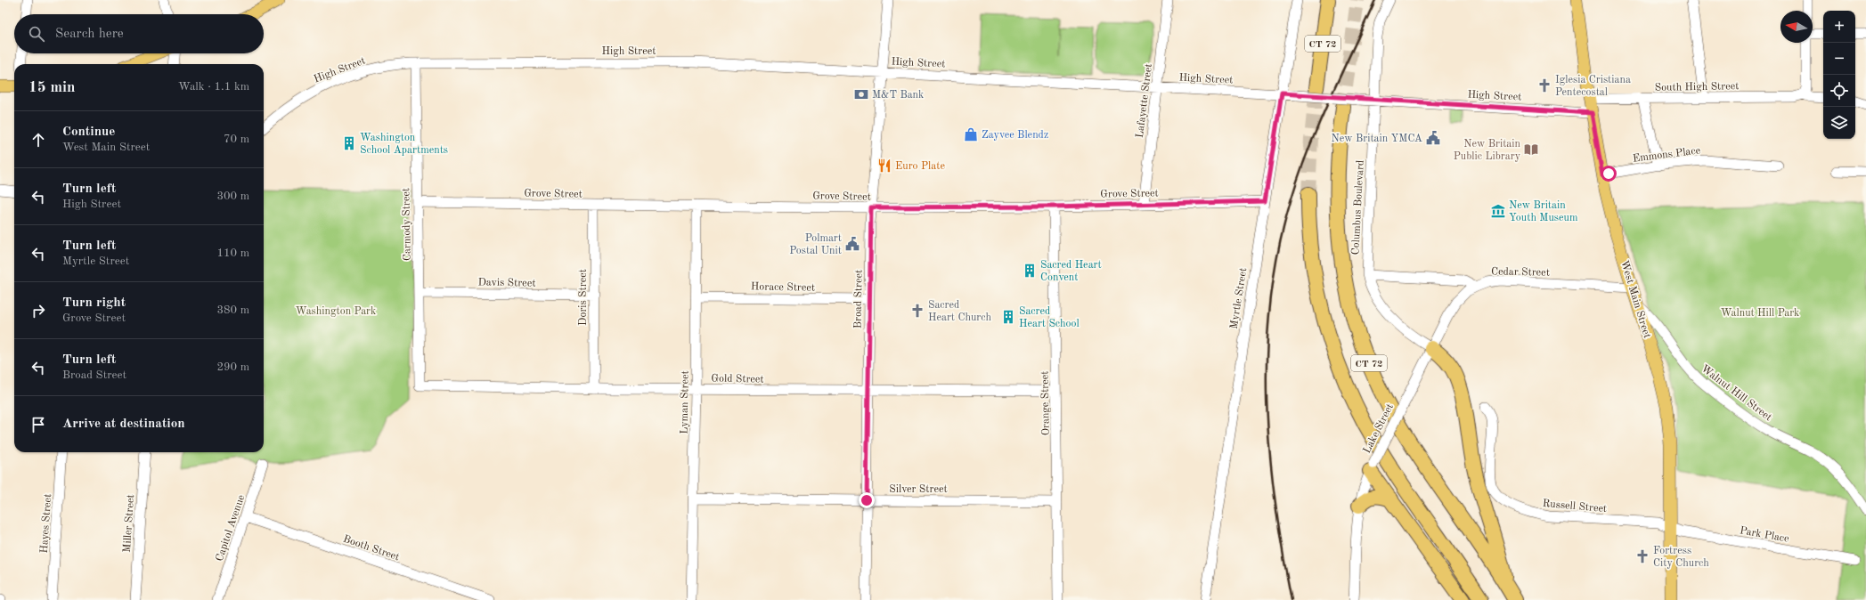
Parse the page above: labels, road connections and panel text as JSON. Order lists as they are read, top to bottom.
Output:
{
  "streets": {
    "highway": ["CT 72"],
    "main road": ["West Main Street"],
    "street": [
      "High Street",
      "South High Street",
      "Lafayette Street",
      "Emmons Place",
      "Grove Street",
      "Columbus Boulevard",
      "Carmody Street",
      "Cedar Street",
      "Davis Street",
      "Horace Street",
      "Doris Street",
      "Myrtle Street",
      "Broad Street",
      "Gold Street",
      "Walnut Hill Street",
      "Lyman Street",
      "Orange Street",
      "Lake Street",
      "Silver Street",
      "Russell Street",
      "Hayes Street",
      "Miller Street",
      "Capitol Avenue",
      "Park Place",
      "Booth Street"
    ]
  },
  "crossings": [
    ["High Street", "Lafayette Street"],
    ["High Street", "Columbus Boulevard"],
    ["High Street", "Carmody Street"],
    ["High Street", "Myrtle Street"],
    ["High Street", "Broad Street"],
    ["High Street", "West Main Street"],
    ["South High Street", "West Main Street"],
    ["Lafayette Street", "Grove Street"],
    ["Emmons Place", "West Main Street"],
    ["Grove Street", "Carmody Street"],
    ["Grove Street", "Doris Street"],
    ["Grove Street", "Myrtle Street"],
    ["Grove Street", "Broad Street"],
    ["Grove Street", "Lyman Street"],
    ["Grove Street", "Orange Street"],
    ["Columbus Boulevard", "Lake Street"],
    ["Carmody Street", "Davis Street"],
    ["Carmody Street", "Gold Street"],
    ["Cedar Street", "West Main Street"],
    ["Cedar Street", "Lake Street"],
    ["Davis Street", "Doris Street"],
    ["Horace Street", "Broad Street"],
    ["Horace Street", "Lyman Street"],
    ["Doris Street", "Gold Street"],
    ["Broad Street", "Gold Street"],
    ["Broad Street", "Silver Street"],
    ["West Main Street", "Walnut Hill Street"],
    ["West Main Street", "Russell Street"],
    ["West Main Street", "Park Place"],
    ["Gold Street", "Lyman Street"],
    ["Gold Street", "Orange Street"],
    ["Lyman Street", "Silver Street"],
    ["Orange Street", "Silver Street"],
    ["Russell Street", "Park Place"],
    ["Capitol Avenue", "Booth Street"]
  ],
  "parks": ["Washington Park", "Walnut Hill Park"],
  "places": {
    "church": ["Iglesia Cristiana Pentecostal", "Sacred Heart Church", "Fortress City Church"],
    "bank": ["M&T Bank"],
    "shop": ["Zayvee Blendz"],
    "public building": ["New Britain YMCA", "Polmart Postal Unit"],
    "building": ["Washington School Apartments", "Sacred Heart Convent", "Sacred Heart School"],
    "library": ["New Britain Public Library"],
    "restaurant": ["Euro Plate"],
    "museum": ["New Britain Youth Museum"]
  },
  "north": "left",
  "page": {
    "map_buttons": ["+", "−"],
    "search": "Search here",
    "heading": ["15 min", "Walk · 1.1 km"],
    "list": [
      ["Continue", "West Main Street", "70 m"],
      ["Turn left", "High Street", "300 m"],
      ["Turn left", "Myrtle Street", "110 m"],
      ["Turn right", "Grove Street", "380 m"],
      ["Turn left", "Broad Street", "290 m"],
      "Arrive at destination"
    ]
  }
}
